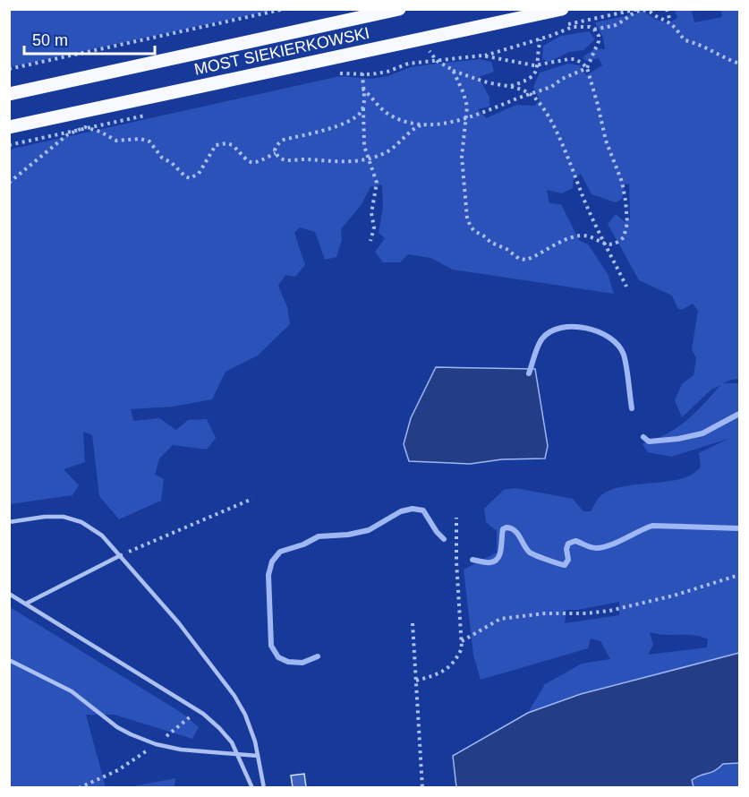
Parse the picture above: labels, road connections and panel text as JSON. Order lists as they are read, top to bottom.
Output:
{
  "streets": {
    "main road": ["MOST SIEKIERKOWSKI"]
  },
  "scale_bar": "50 m"
}
